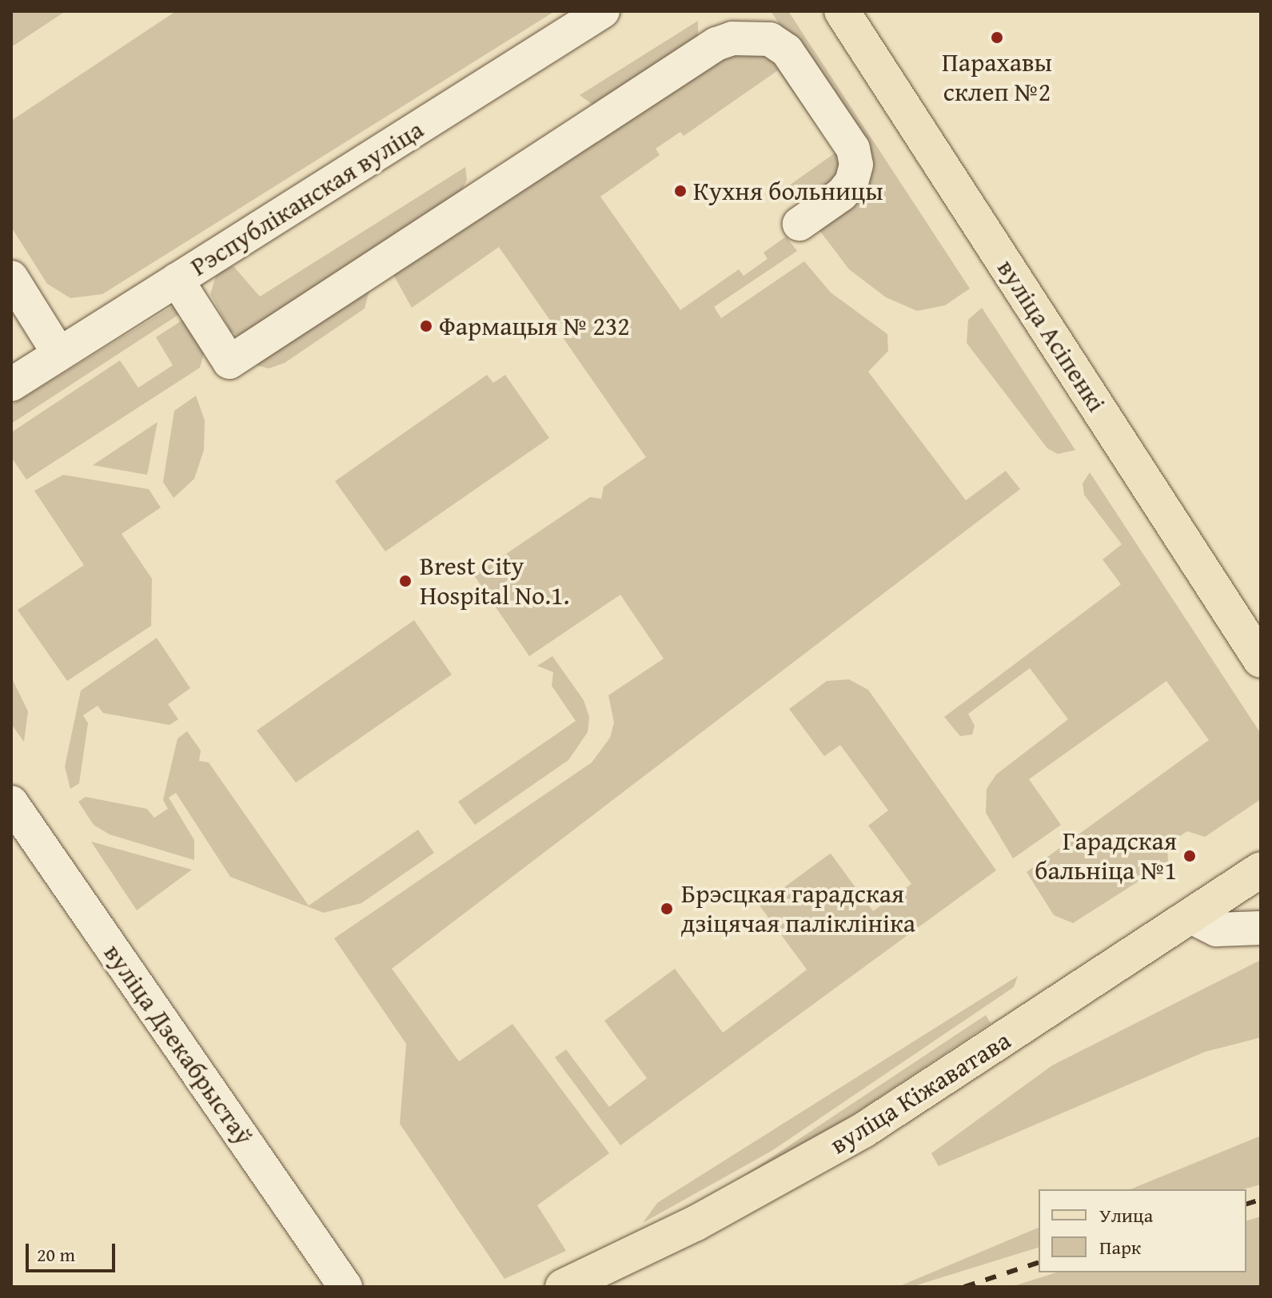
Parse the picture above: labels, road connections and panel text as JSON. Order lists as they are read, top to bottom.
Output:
{
  "streets": {
    "main road": ["вуліца Асіпенкі", "вуліца Кіжаватава"],
    "street": ["Рэспубліканская вуліца", "вуліца Дзекабрыстаў"]
  },
  "places": [
    "Парахавы склеп №2",
    "Кухня больницы",
    "Фармацыя № 232",
    "Brest City Hospital No.1.",
    "Гарадская бальніца №1",
    "Брэсцкая гарадская дзіцячая паліклініка"
  ],
  "legend": ["Улица", "Парк"],
  "scale_bar": "20 m"
}
